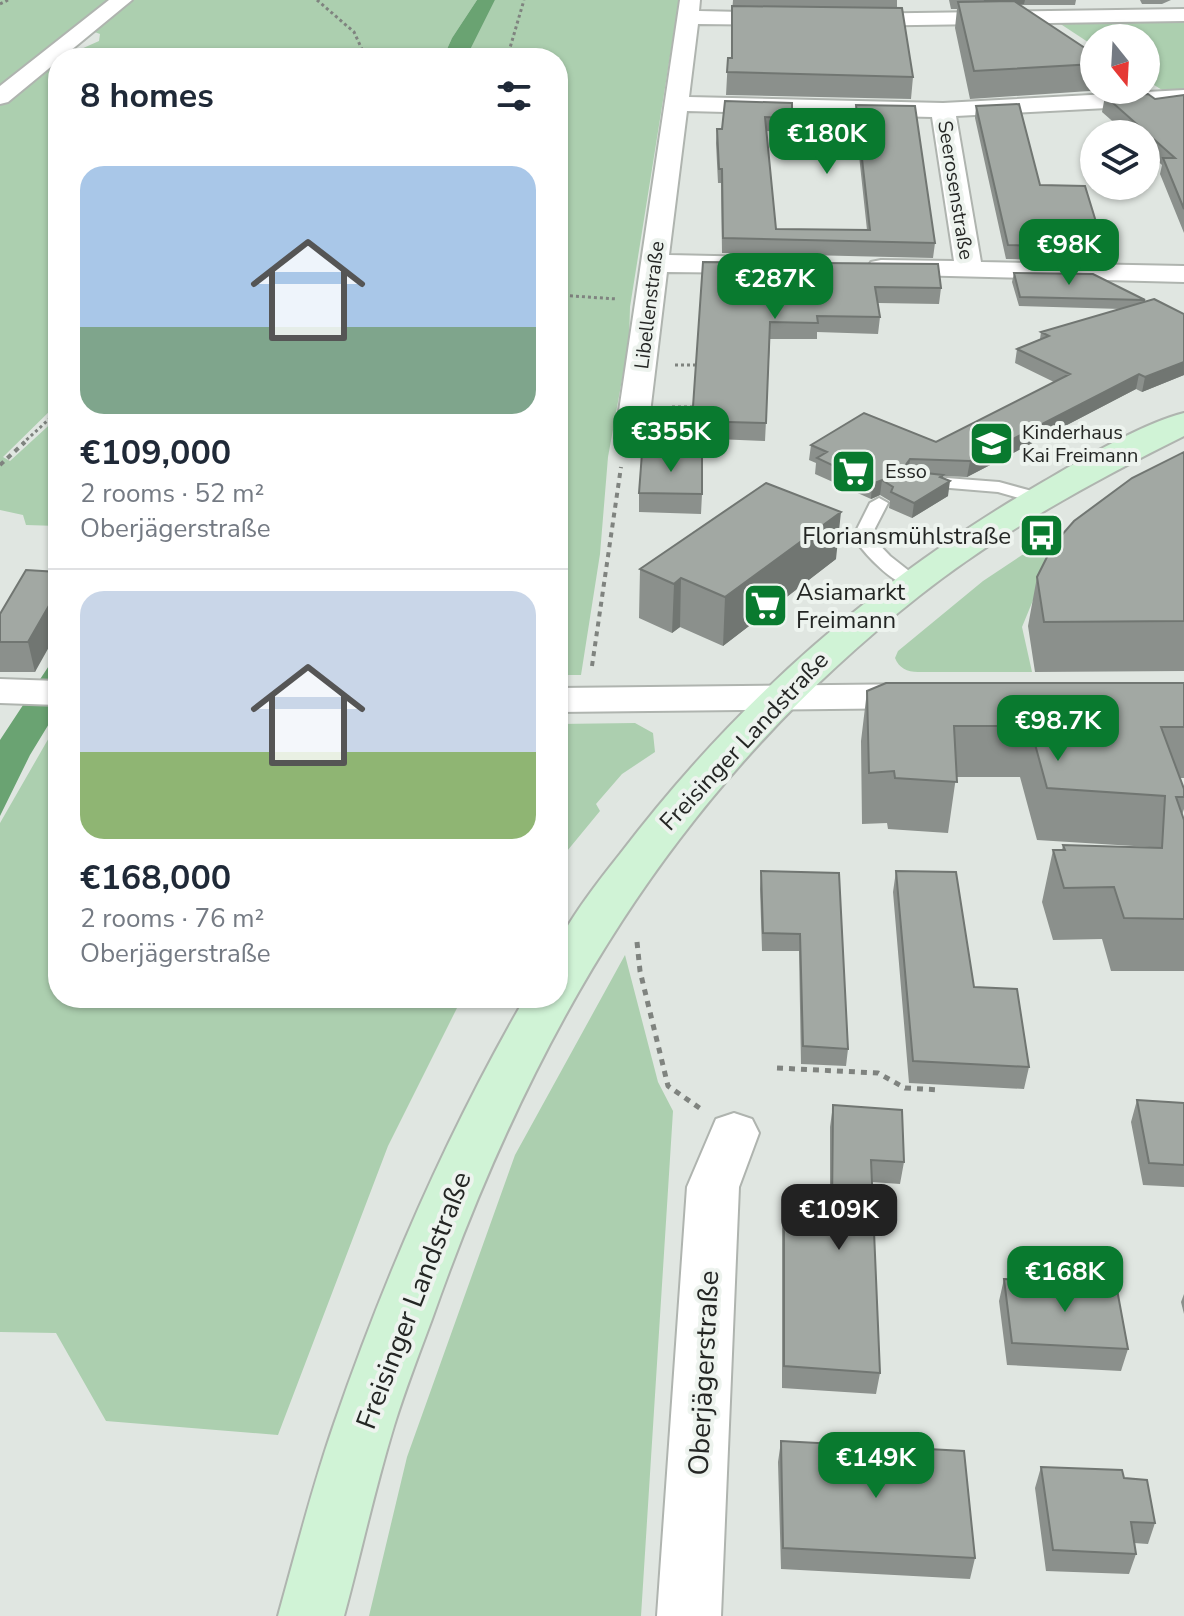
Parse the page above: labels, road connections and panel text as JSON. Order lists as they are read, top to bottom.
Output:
{
  "streets": {
    "main road": ["Freisinger Landstraße"],
    "street": ["Seerosenstraße", "Libellenstraße", "Oberjägerstraße"]
  },
  "places": {
    "school or university": ["Kinderhaus Kai Freimann"],
    "supermarket": ["Esso", "Asiamarkt Freimann"],
    "bus stop": ["Floriansmühlstraße"]
  },
  "north": "bottom",
  "page": {
    "heading": "8 homes",
    "price": [
      "€180K",
      "€98K",
      "€287K",
      "€355K",
      "€98.7K",
      "€109K",
      "€168K",
      "€149K"
    ],
    "list": [
      {
        "name": "€109,000",
        "note": "2 rooms · 52 m² · Oberjägerstraße"
      },
      {
        "name": "€168,000",
        "note": "2 rooms · 76 m² · Oberjägerstraße"
      }
    ]
  }
}
